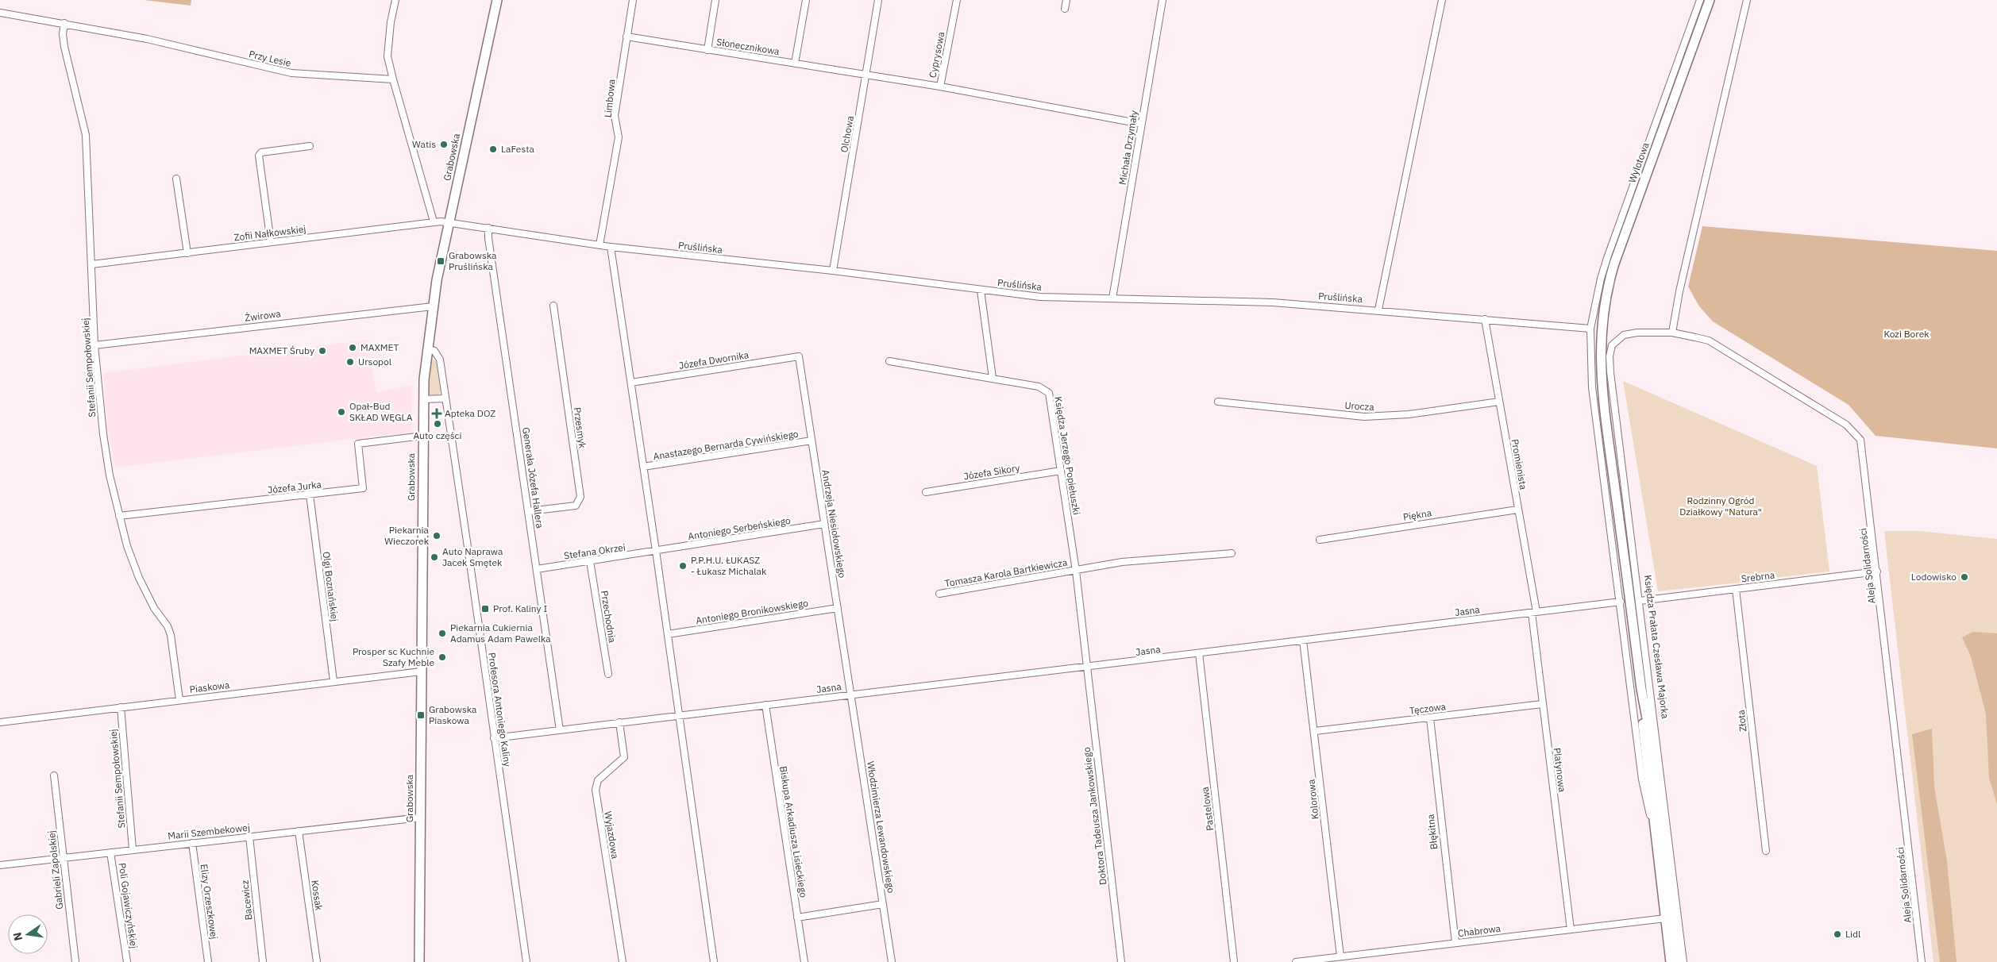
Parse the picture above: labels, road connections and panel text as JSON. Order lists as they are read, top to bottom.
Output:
{
  "streets": {
    "street": [
      "Słonecznikowa",
      "Cyprysowa",
      "Przy Lesie",
      "Limbowa",
      "Olchowa",
      "Michała Drzymały",
      "Grabowska",
      "Wylotowa",
      "Zofii Nałkowskiej",
      "Pruślińska",
      "Żwirowa",
      "Józefa Dwornika",
      "Stefanii Sempołowskiej",
      "Urocza",
      "Przesmyk",
      "Anastazego Bernarda Cywińskiego",
      "Księdza Jerzego Popiełuszki",
      "Promienista",
      "Józefa Sikory",
      "Generała Józefa Hallera",
      "Józefa Jurka",
      "Piękna",
      "Andrzeja Niesiołowskiego",
      "Antoniego Serbeńskiego",
      "Stefana Okrzei",
      "Aleja Solidarności",
      "Tomasza Karola Bartkiewicza",
      "Srebrna",
      "Olgi Boznańskiej",
      "Jasna",
      "Antoniego Bronikowskiego",
      "Przechodnia",
      "Księdza Prałata Czesława Majorka",
      "Piaskowa",
      "Tęczowa",
      "Profesora Antoniego Kaliny",
      "Złota",
      "Platynowa",
      "Kolorowa",
      "Pastelowa",
      "Doktora Tadeusza Jankowskiego",
      "Włodzimierza Lewandowskiego",
      "Marii Szembekowej",
      "Biskupa Arkadiusza Lisieckiego",
      "Błękitna",
      "Wyjazdowa",
      "Gabrieli Zapolskiej",
      "Kossak",
      "Bacewicz",
      "Elizy Orzeszkowej",
      "Poli Gojawiczyńskiej",
      "Chabrowa"
    ]
  },
  "crossings": [
    ["Słonecznikowa", "Cyprysowa"],
    ["Słonecznikowa", "Limbowa"],
    ["Słonecznikowa", "Olchowa"],
    ["Cyprysowa", "Olchowa"],
    ["Przy Lesie", "Stefanii Sempołowskiej"],
    ["Limbowa", "Pruślińska"],
    ["Olchowa", "Pruślińska"],
    ["Michała Drzymały", "Pruślińska"],
    ["Grabowska", "Zofii Nałkowskiej"],
    ["Grabowska", "Pruślińska"],
    ["Grabowska", "Żwirowa"],
    ["Grabowska", "Józefa Jurka"],
    ["Grabowska", "Piaskowa"],
    ["Grabowska", "Profesora Antoniego Kaliny"],
    ["Grabowska", "Marii Szembekowej"],
    ["Wylotowa", "Pruślińska"],
    ["Wylotowa", "Księdza Prałata Czesława Majorka"],
    ["Zofii Nałkowskiej", "Pruślińska"],
    ["Zofii Nałkowskiej", "Stefanii Sempołowskiej"],
    ["Pruślińska", "Promienista"],
    ["Pruślińska", "Generała Józefa Hallera"],
    ["Pruślińska", "Księdza Prałata Czesława Majorka"],
    ["Żwirowa", "Stefanii Sempołowskiej"],
    ["Józefa Dwornika", "Andrzeja Niesiołowskiego"],
    ["Stefanii Sempołowskiej", "Józefa Jurka"],
    ["Stefanii Sempołowskiej", "Piaskowa"],
    ["Stefanii Sempołowskiej", "Marii Szembekowej"],
    ["Urocza", "Promienista"],
    ["Przesmyk", "Generała Józefa Hallera"],
    ["Anastazego Bernarda Cywińskiego", "Andrzeja Niesiołowskiego"],
    ["Księdza Jerzego Popiełuszki", "Józefa Sikory"],
    ["Księdza Jerzego Popiełuszki", "Tomasza Karola Bartkiewicza"],
    ["Księdza Jerzego Popiełuszki", "Jasna"],
    ["Księdza Jerzego Popiełuszki", "Doktora Tadeusza Jankowskiego"],
    ["Promienista", "Piękna"],
    ["Promienista", "Jasna"],
    ["Promienista", "Platynowa"],
    ["Generała Józefa Hallera", "Stefana Okrzei"],
    ["Generała Józefa Hallera", "Jasna"],
    ["Józefa Jurka", "Olgi Boznańskiej"],
    ["Andrzeja Niesiołowskiego", "Antoniego Serbeńskiego"],
    ["Andrzeja Niesiołowskiego", "Jasna"],
    ["Andrzeja Niesiołowskiego", "Antoniego Bronikowskiego"],
    ["Andrzeja Niesiołowskiego", "Włodzimierza Lewandowskiego"],
    ["Antoniego Serbeńskiego", "Stefana Okrzei"],
    ["Stefana Okrzei", "Przechodnia"],
    ["Aleja Solidarności", "Srebrna"],
    ["Aleja Solidarności", "Księdza Prałata Czesława Majorka"],
    ["Srebrna", "Księdza Prałata Czesława Majorka"],
    ["Srebrna", "Złota"],
    ["Olgi Boznańskiej", "Piaskowa"],
    ["Jasna", "Księdza Prałata Czesława Majorka"],
    ["Jasna", "Profesora Antoniego Kaliny"],
    ["Jasna", "Platynowa"],
    ["Jasna", "Kolorowa"],
    ["Jasna", "Pastelowa"],
    ["Jasna", "Doktora Tadeusza Jankowskiego"],
    ["Jasna", "Włodzimierza Lewandowskiego"],
    ["Jasna", "Biskupa Arkadiusza Lisieckiego"],
    ["Jasna", "Wyjazdowa"],
    ["Księdza Prałata Czesława Majorka", "Chabrowa"],
    ["Tęczowa", "Platynowa"],
    ["Tęczowa", "Kolorowa"],
    ["Tęczowa", "Błękitna"],
    ["Platynowa", "Chabrowa"],
    ["Kolorowa", "Chabrowa"],
    ["Marii Szembekowej", "Gabrieli Zapolskiej"],
    ["Marii Szembekowej", "Kossak"],
    ["Marii Szembekowej", "Bacewicz"],
    ["Marii Szembekowej", "Elizy Orzeszkowej"],
    ["Marii Szembekowej", "Poli Gojawiczyńskiej"],
    ["Błękitna", "Chabrowa"]
  ],
  "parks": ["Kozi Borek", "Rodzinny Ogród Działkowy \"Natura\""],
  "places": {
    "other": [
      "Watis",
      "LaFesta",
      "MAXMET",
      "MAXMET Śruby",
      "Ursopol",
      "Opał-Bud SKŁAD WĘGLA",
      "Auto części",
      "Piekarnia Wieczorek",
      "Auto Naprawa Jacek Smętek",
      "P.P.H.U. ŁUKASZ - Łukasz Michalak",
      "Lodowisko",
      "Piekarnia Cukiernia Adamus Adam Pawelka",
      "Prosper sc Kuchnie Szafy Meble",
      "Lidl"
    ],
    "transit": ["Grabowska Pruślińska", "Prof. Kaliny I", "Grabowska Piaskowa"],
    "health": ["Apteka DOZ"]
  },
  "north": "left"
}
